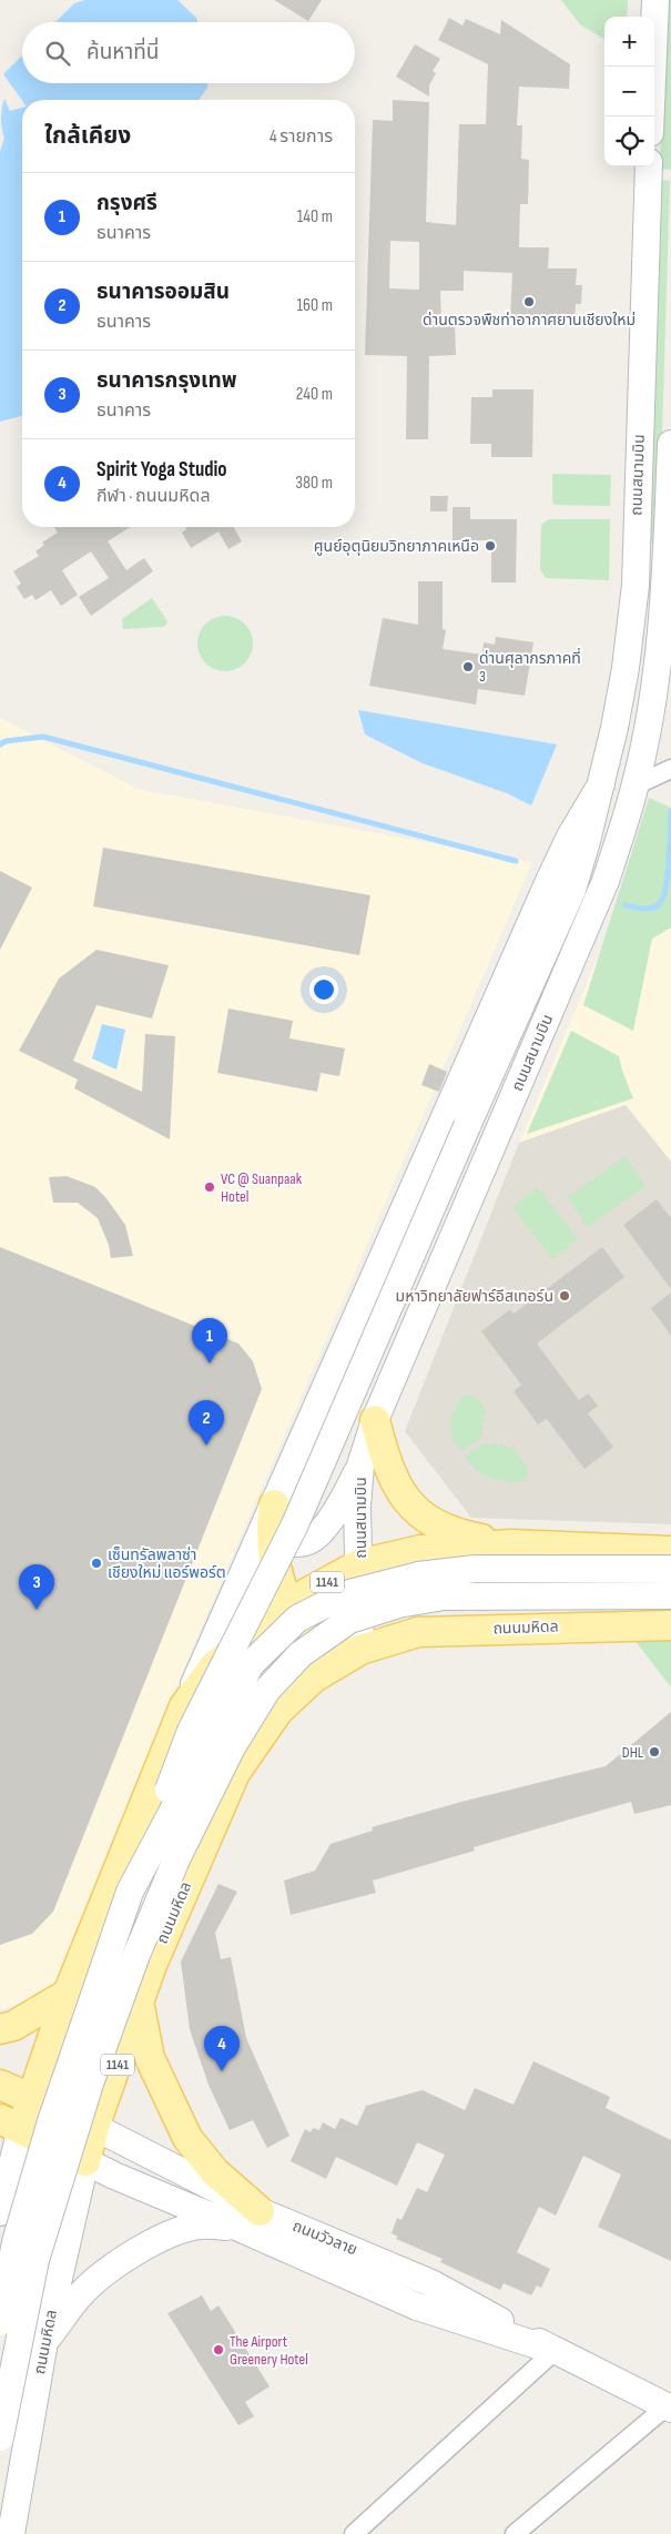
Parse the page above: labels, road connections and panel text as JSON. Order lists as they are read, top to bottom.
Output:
{
  "streets": {
    "main road": [
      "ถนนสนามบิน",
      "1141",
      "ถนนมหิดล",
      "ถนนวัวลาย"
    ]
  },
  "crossings": [
    ["ถนนสนามบิน", "1141"],
    ["ถนนสนามบิน", "ถนนมหิดล"],
    ["ถนนมหิดล", "ถนนวัวลาย"]
  ],
  "places": [
    "ด่านตรวจพืชท่าอากาศยานเชียงใหม่",
    "ศูนย์อุตุนิยมวิทยาภาคเหนือ",
    "ด่านศุลากรภาคที่ 3",
    "VC @ Suanpaak Hotel",
    "มหาวิทยาลัยฟาร์อีสเทอร์น",
    "เซ็นทรัลพลาซ่า เชียงใหม่ แอร์พอร์ต",
    "DHL",
    "The Airport Greenery Hotel"
  ],
  "page": {
    "map_buttons": ["+", "−"],
    "search": "ค้นหาที่นี่",
    "heading": ["ใกล้เคียง", "4 รายการ"],
    "list": [
      {
        "mark": "1",
        "name": "กรุงศรี",
        "note": "ธนาคาร",
        "value": "140 m"
      },
      {
        "mark": "2",
        "name": "ธนาคารออมสิน",
        "note": "ธนาคาร",
        "value": "160 m"
      },
      {
        "mark": "3",
        "name": "ธนาคารกรุงเทพ",
        "note": "ธนาคาร",
        "value": "240 m"
      },
      {
        "mark": "4",
        "name": "Spirit Yoga Studio",
        "note": "กีฬา · ถนนมหิดล",
        "value": "380 m"
      }
    ],
    "pins": [
      "1",
      "2",
      "3",
      "4"
    ]
  }
}
